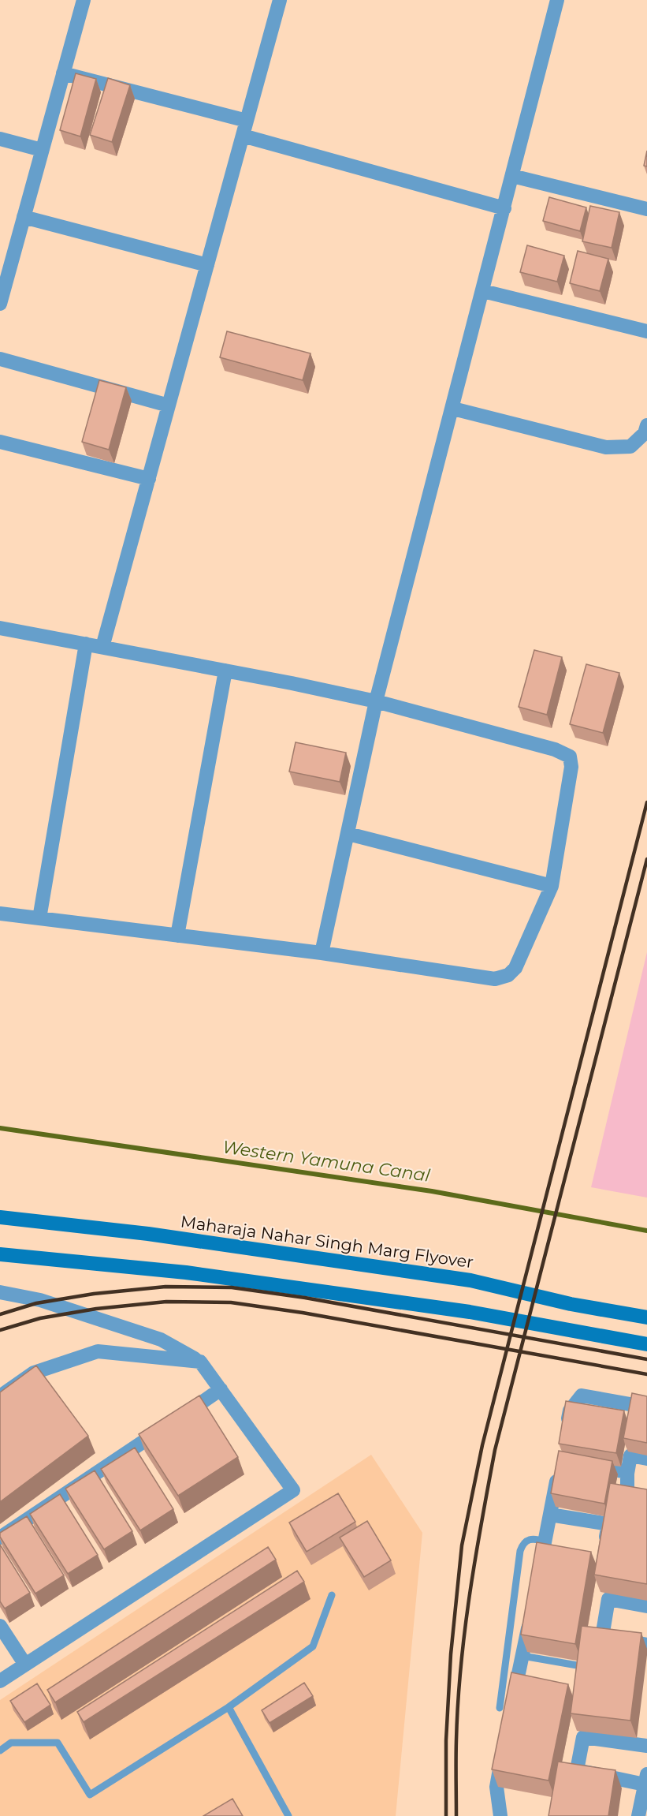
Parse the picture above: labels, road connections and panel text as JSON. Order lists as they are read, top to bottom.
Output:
{
  "streets": {
    "main road": ["Maharaja Nahar Singh Marg Flyover"]
  },
  "water": ["Western Yamuna Canal"]
}
